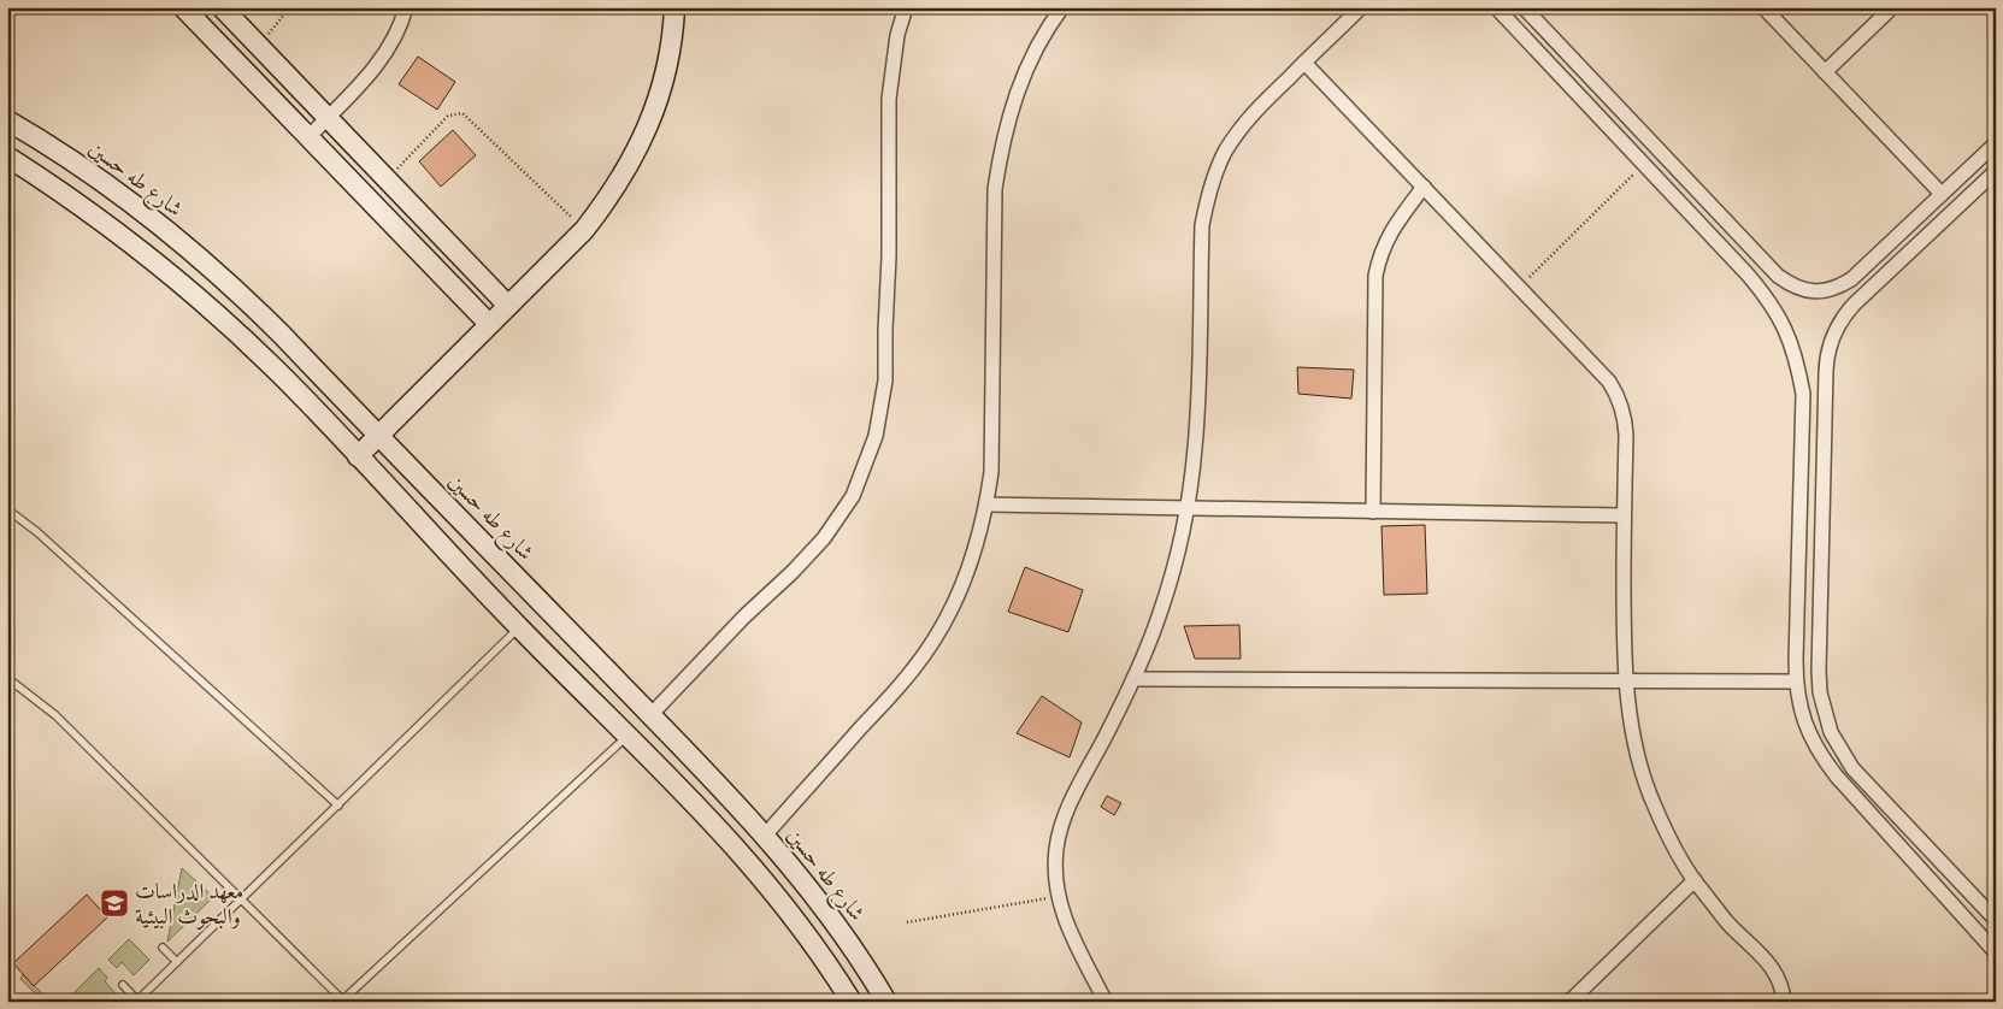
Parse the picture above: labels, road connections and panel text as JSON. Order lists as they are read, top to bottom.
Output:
{
  "streets": {
    "main road": ["شارع طه حسين"]
  },
  "places": {
    "school or university": ["معهد الدراسات والبحوث البيئية"]
  }
}
